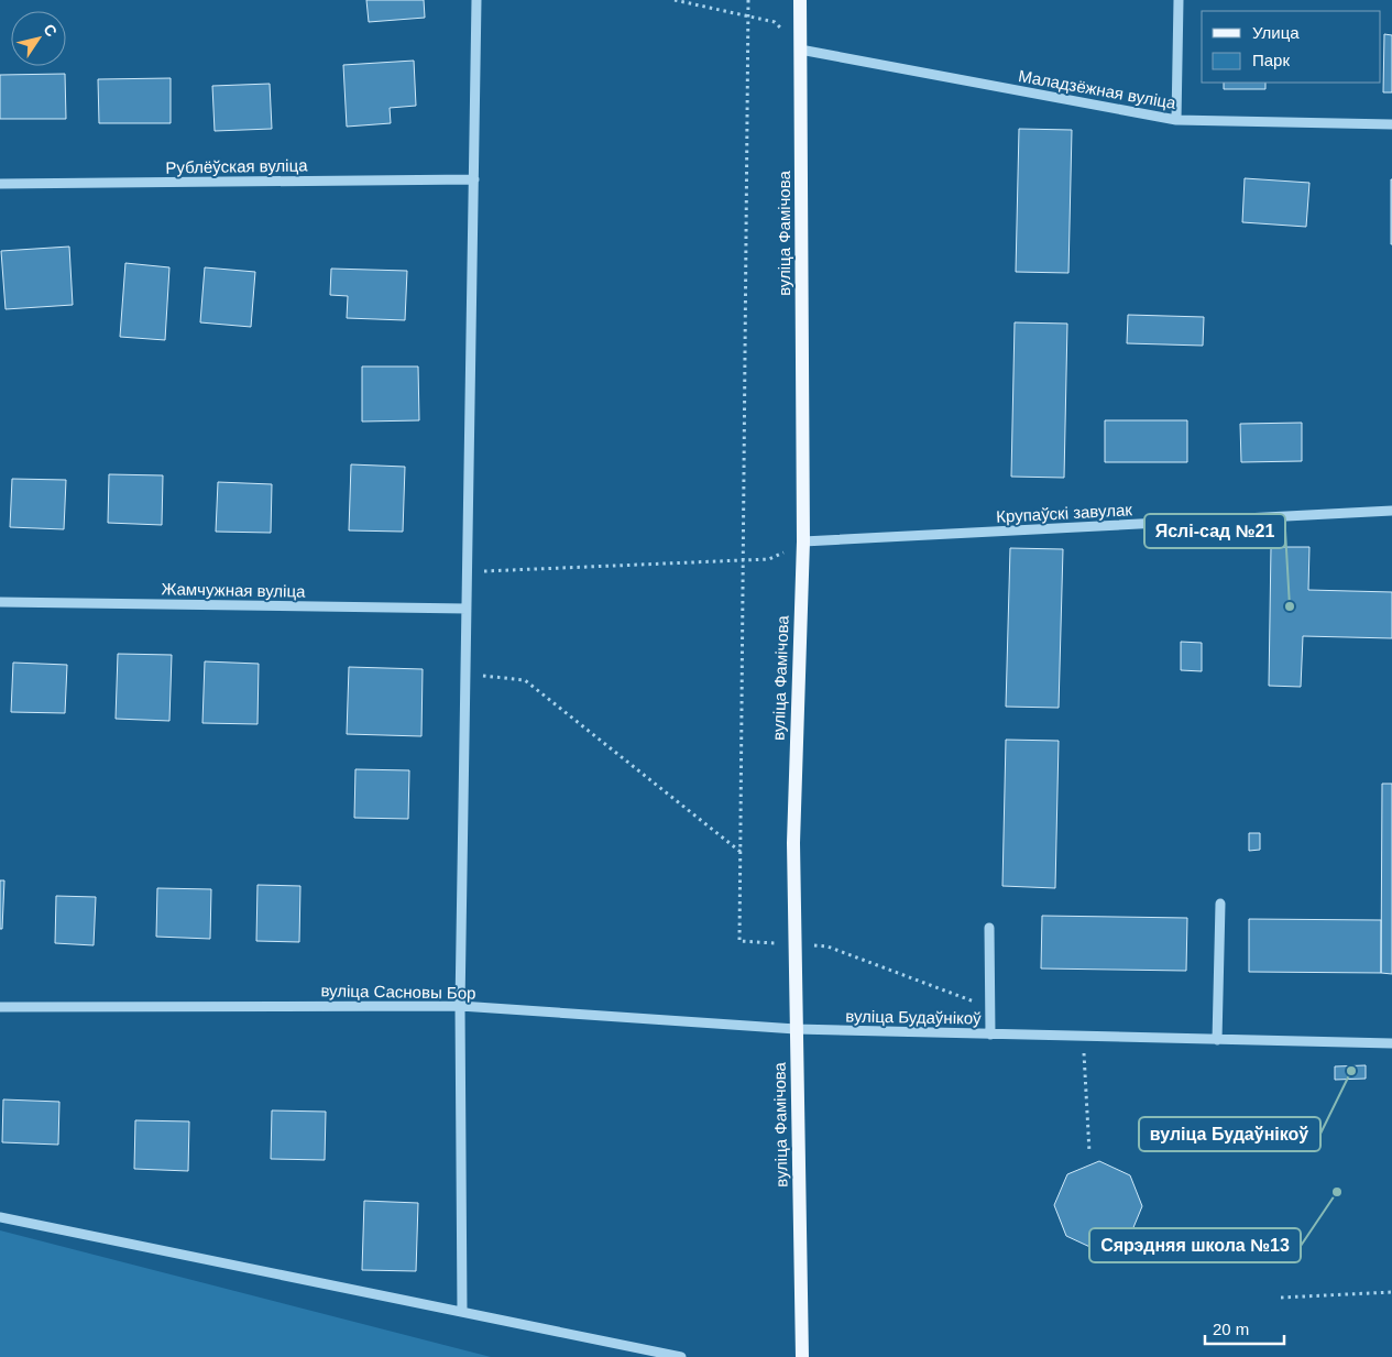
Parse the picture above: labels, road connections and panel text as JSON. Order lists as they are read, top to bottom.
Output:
{
  "streets": {
    "main road": ["вуліца Фамічова"],
    "street": [
      "Маладзёжная вуліца",
      "Рублёўская вуліца",
      "Крупаўскі завулак",
      "Жамчужная вуліца",
      "вуліца Сасновы Бор",
      "вуліца Будаўнікоў"
    ]
  },
  "crossings": [
    ["Маладзёжная вуліца", "вуліца Фамічова"],
    ["вуліца Фамічова", "Крупаўскі завулак"],
    ["вуліца Фамічова", "вуліца Сасновы Бор"],
    ["вуліца Фамічова", "вуліца Будаўнікоў"],
    ["вуліца Сасновы Бор", "вуліца Будаўнікоў"]
  ],
  "places": ["Яслі-сад №21", "вуліца Будаўнікоў", "Сярэдняя школа №13"],
  "legend": ["Улица", "Парк"],
  "scale_bar": "20 m",
  "north": "top right"
}
